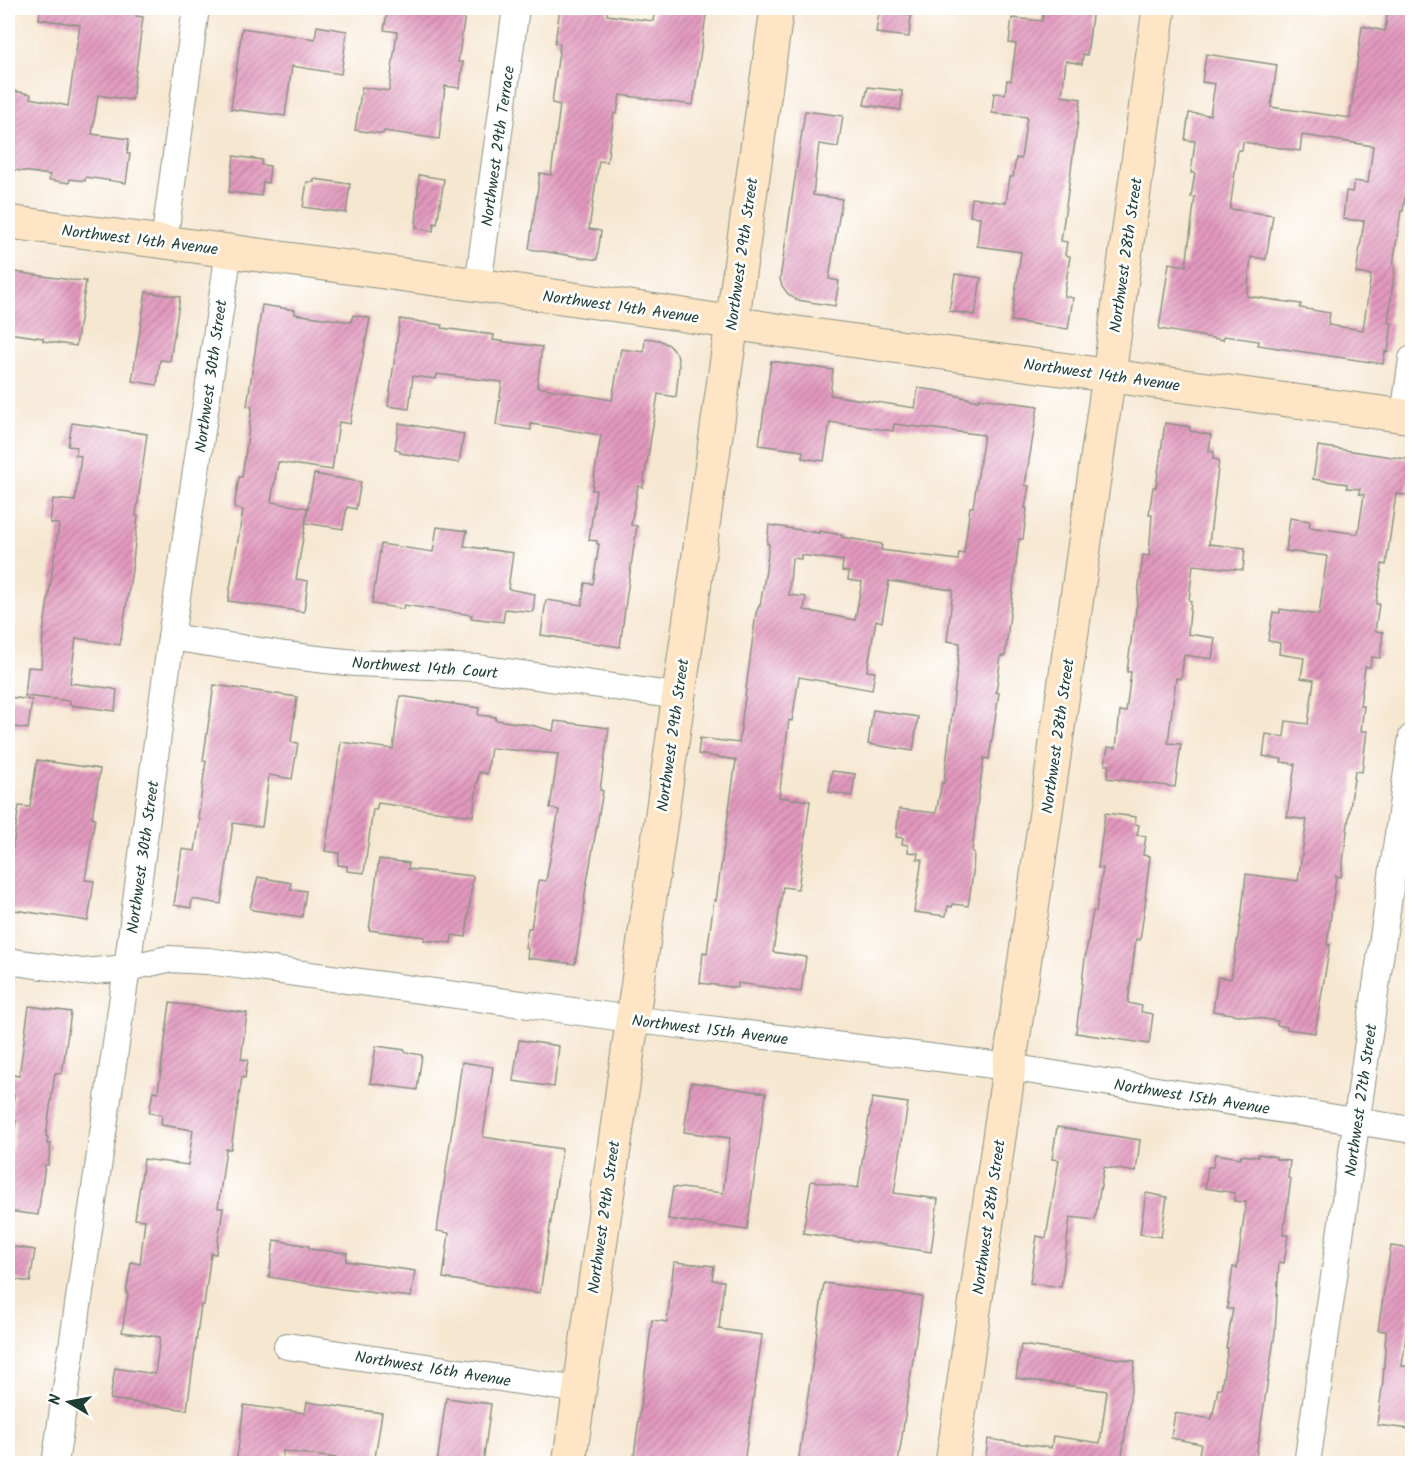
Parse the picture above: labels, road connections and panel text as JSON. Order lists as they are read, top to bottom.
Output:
{
  "streets": {
    "street": [
      "Northwest 29th Terrace",
      "Northwest 14th Avenue",
      "Northwest 29th Street",
      "Northwest 28th Street",
      "Northwest 30th Street",
      "Northwest 14th Court",
      "Northwest 15th Avenue",
      "Northwest 27th Street",
      "Northwest 16th Avenue"
    ]
  },
  "crossings": [
    ["Northwest 29th Terrace", "Northwest 14th Avenue"],
    ["Northwest 14th Avenue", "Northwest 29th Street"],
    ["Northwest 14th Avenue", "Northwest 28th Street"],
    ["Northwest 14th Avenue", "Northwest 30th Street"],
    ["Northwest 29th Street", "Northwest 14th Court"],
    ["Northwest 29th Street", "Northwest 15th Avenue"],
    ["Northwest 29th Street", "Northwest 16th Avenue"],
    ["Northwest 28th Street", "Northwest 15th Avenue"],
    ["Northwest 30th Street", "Northwest 14th Court"],
    ["Northwest 30th Street", "Northwest 15th Avenue"],
    ["Northwest 15th Avenue", "Northwest 27th Street"]
  ],
  "north": "left"
}
